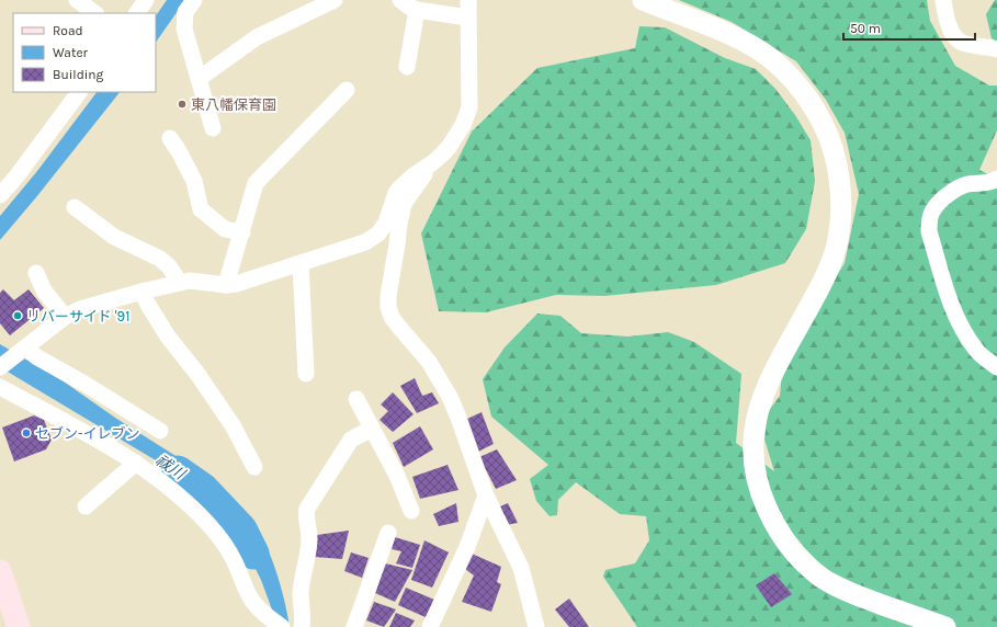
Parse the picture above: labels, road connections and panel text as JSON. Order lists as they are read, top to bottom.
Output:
{
  "water": ["祓川"],
  "places": ["東八幡保育園", "リバーサイド '91", "セブン-イレブン"],
  "legend": ["Road", "Water", "Building"],
  "scale_bar": "50 m"
}
